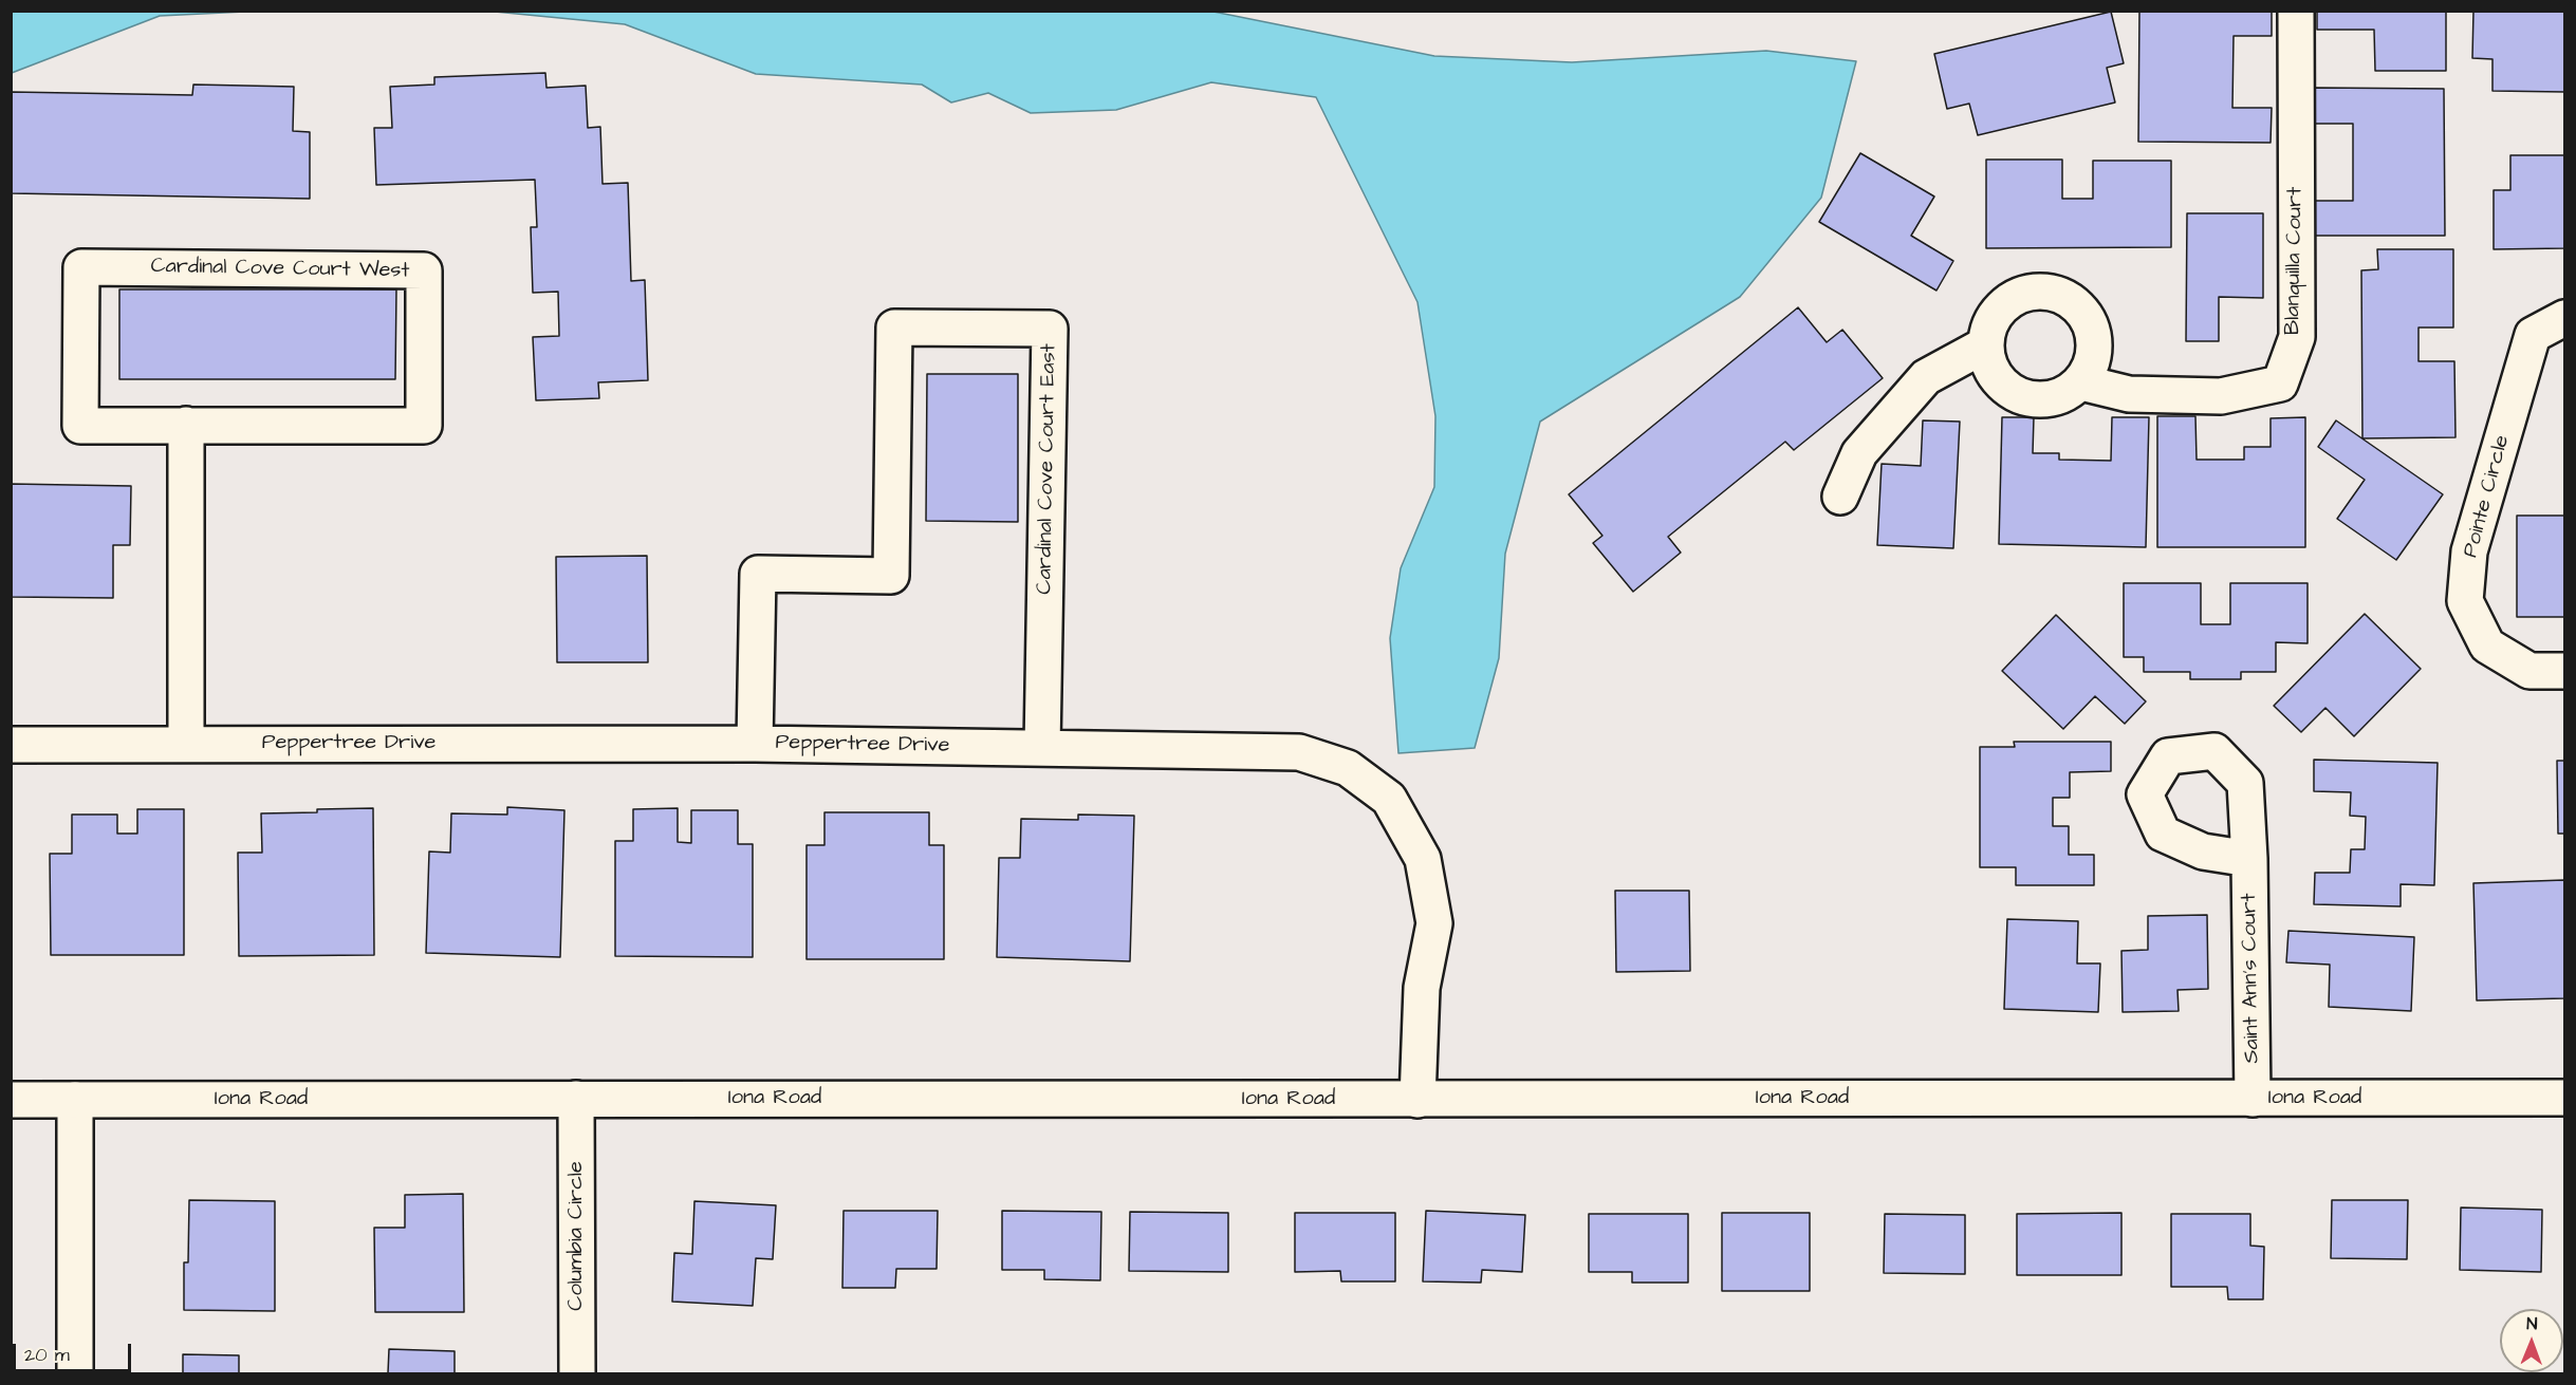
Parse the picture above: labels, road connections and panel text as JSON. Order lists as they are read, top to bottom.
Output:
{
  "streets": {
    "street": [
      "Blanquilla Court",
      "Cardinal Cove Court West",
      "Cardinal Cove Court East",
      "Pointe Circle",
      "Peppertree Drive",
      "Saint Ann's Court",
      "Iona Road",
      "Columbia Circle"
    ]
  },
  "crossings": [
    ["Cardinal Cove Court East", "Peppertree Drive"],
    ["Peppertree Drive", "Iona Road"],
    ["Saint Ann's Court", "Iona Road"],
    ["Iona Road", "Columbia Circle"]
  ],
  "scale_bar": "20 m",
  "north": "top"
}
